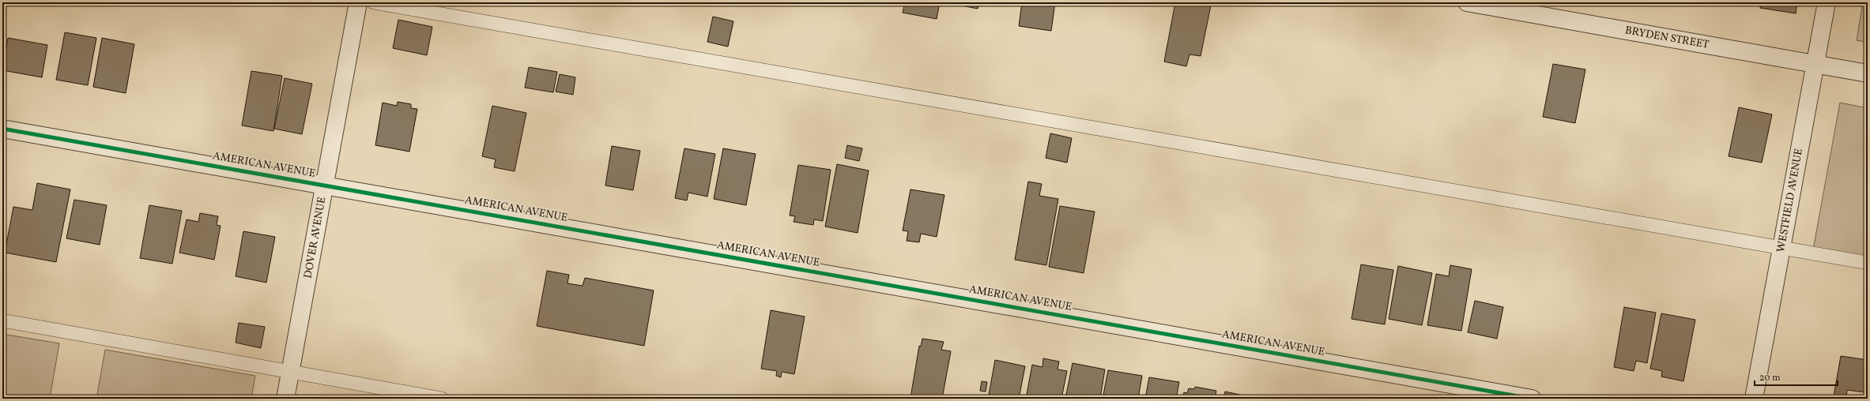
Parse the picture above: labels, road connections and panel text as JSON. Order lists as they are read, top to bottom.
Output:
{
  "streets": {
    "street": [
      "BRYDEN STREET",
      "AMERICAN AVENUE",
      "WESTFIELD AVENUE",
      "DOVER AVENUE"
    ]
  },
  "crossings": [
    ["BRYDEN STREET", "WESTFIELD AVENUE"],
    ["AMERICAN AVENUE", "DOVER AVENUE"]
  ],
  "scale_bar": "20 m"
}
